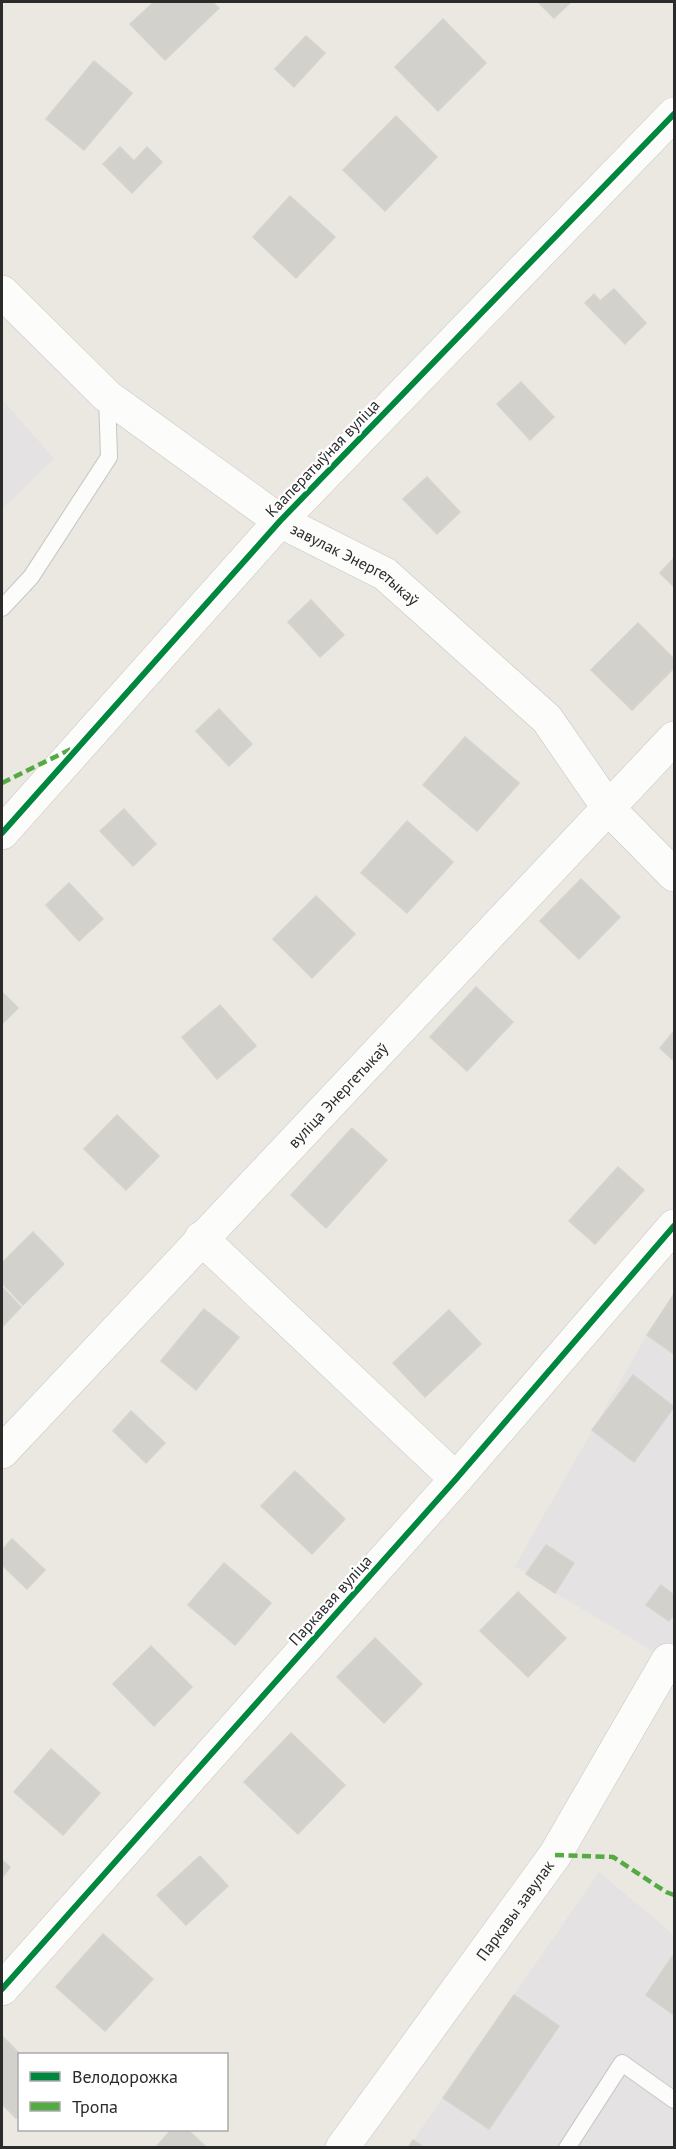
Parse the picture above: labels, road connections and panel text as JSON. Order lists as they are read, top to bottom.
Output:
{
  "streets": {
    "street": [
      "Кааператыўная вуліца",
      "завулак Энергетыкаў",
      "вуліца Энергетыкаў",
      "Паркавая вуліца",
      "Паркавы завулак"
    ]
  },
  "crossings": [
    ["Кааператыўная вуліца", "завулак Энергетыкаў"],
    ["завулак Энергетыкаў", "вуліца Энергетыкаў"]
  ],
  "legend": ["Велодорожка", "Тропа"]
}
